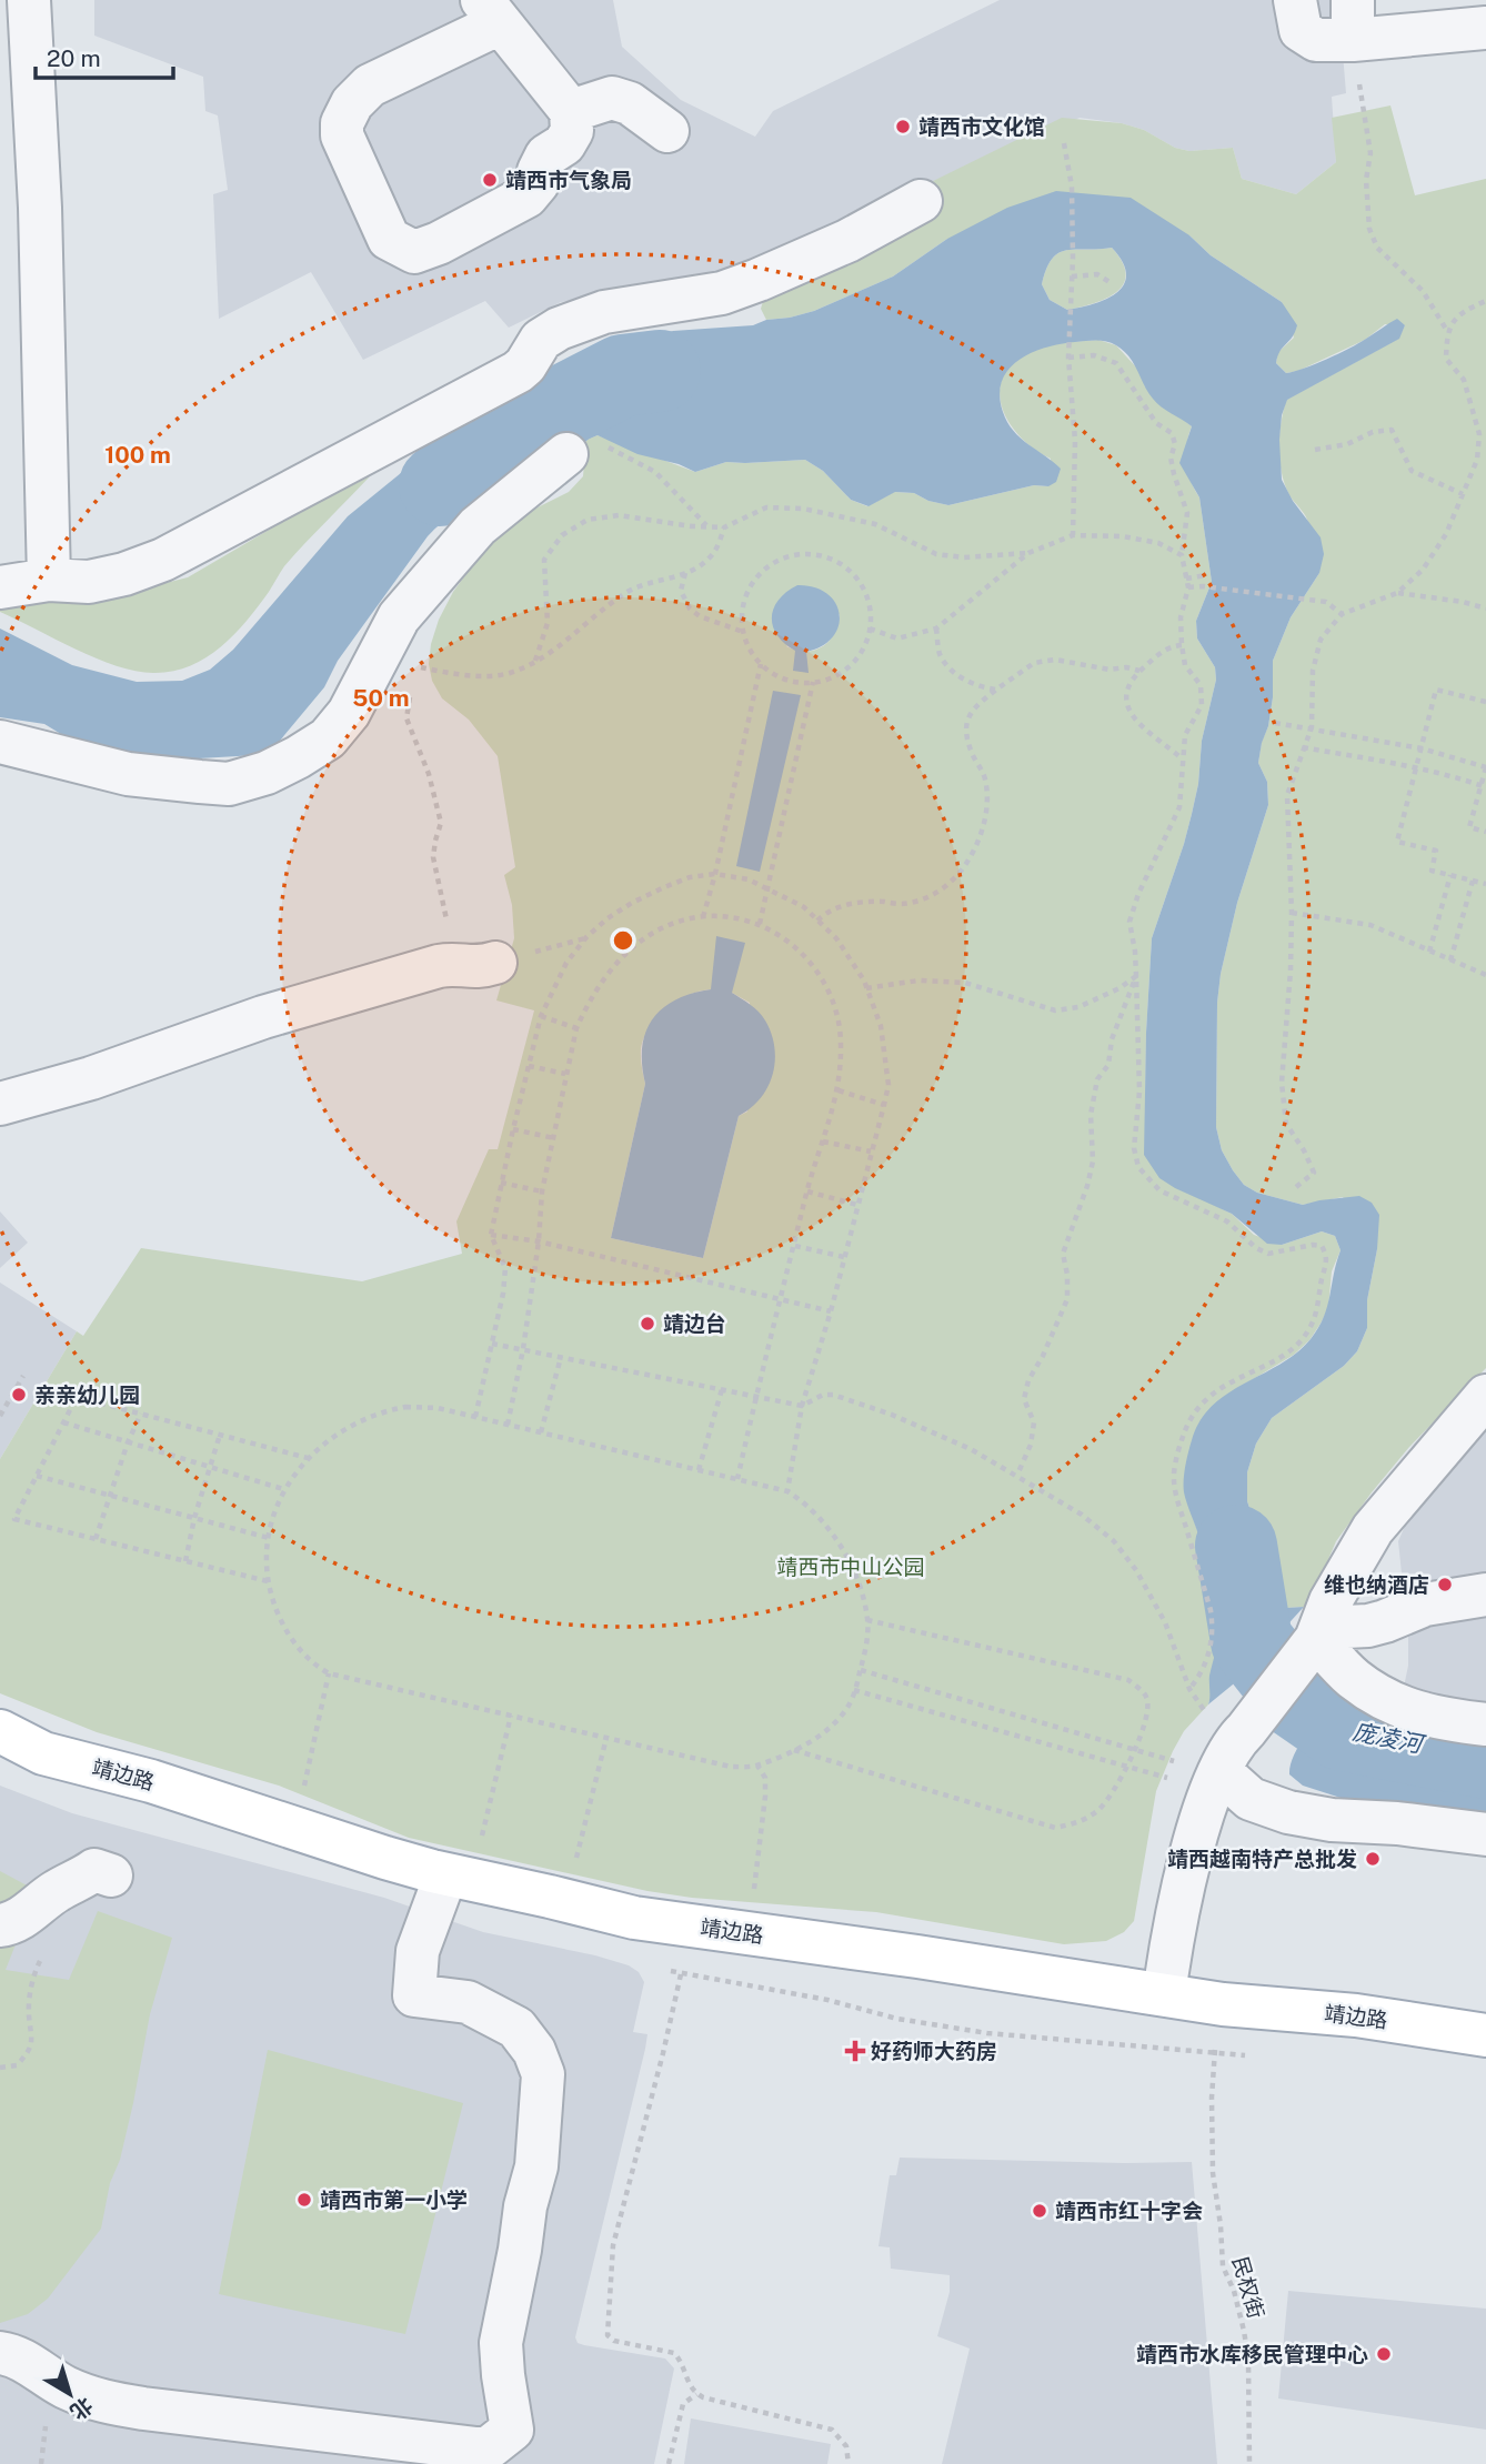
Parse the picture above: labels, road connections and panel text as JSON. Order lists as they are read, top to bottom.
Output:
{
  "streets": {
    "main road": ["靖边路"],
    "path": ["民权街"]
  },
  "crossings": [
    ["靖边路", "民权街"]
  ],
  "water": ["庞凌河"],
  "parks": ["靖西市中山公园"],
  "places": {
    "other": [
      "靖西市文化馆",
      "靖西市气象局",
      "靖边台",
      "亲亲幼儿园",
      "维也纳酒店",
      "靖西越南特产总批发",
      "靖西市第一小学",
      "靖西市红十字会",
      "靖西市水库移民管理中心"
    ],
    "health": ["好药师大药房"]
  },
  "scale_bar": "20 m",
  "north": "bottom right",
  "rings": ["100 m", "50 m"]
}
